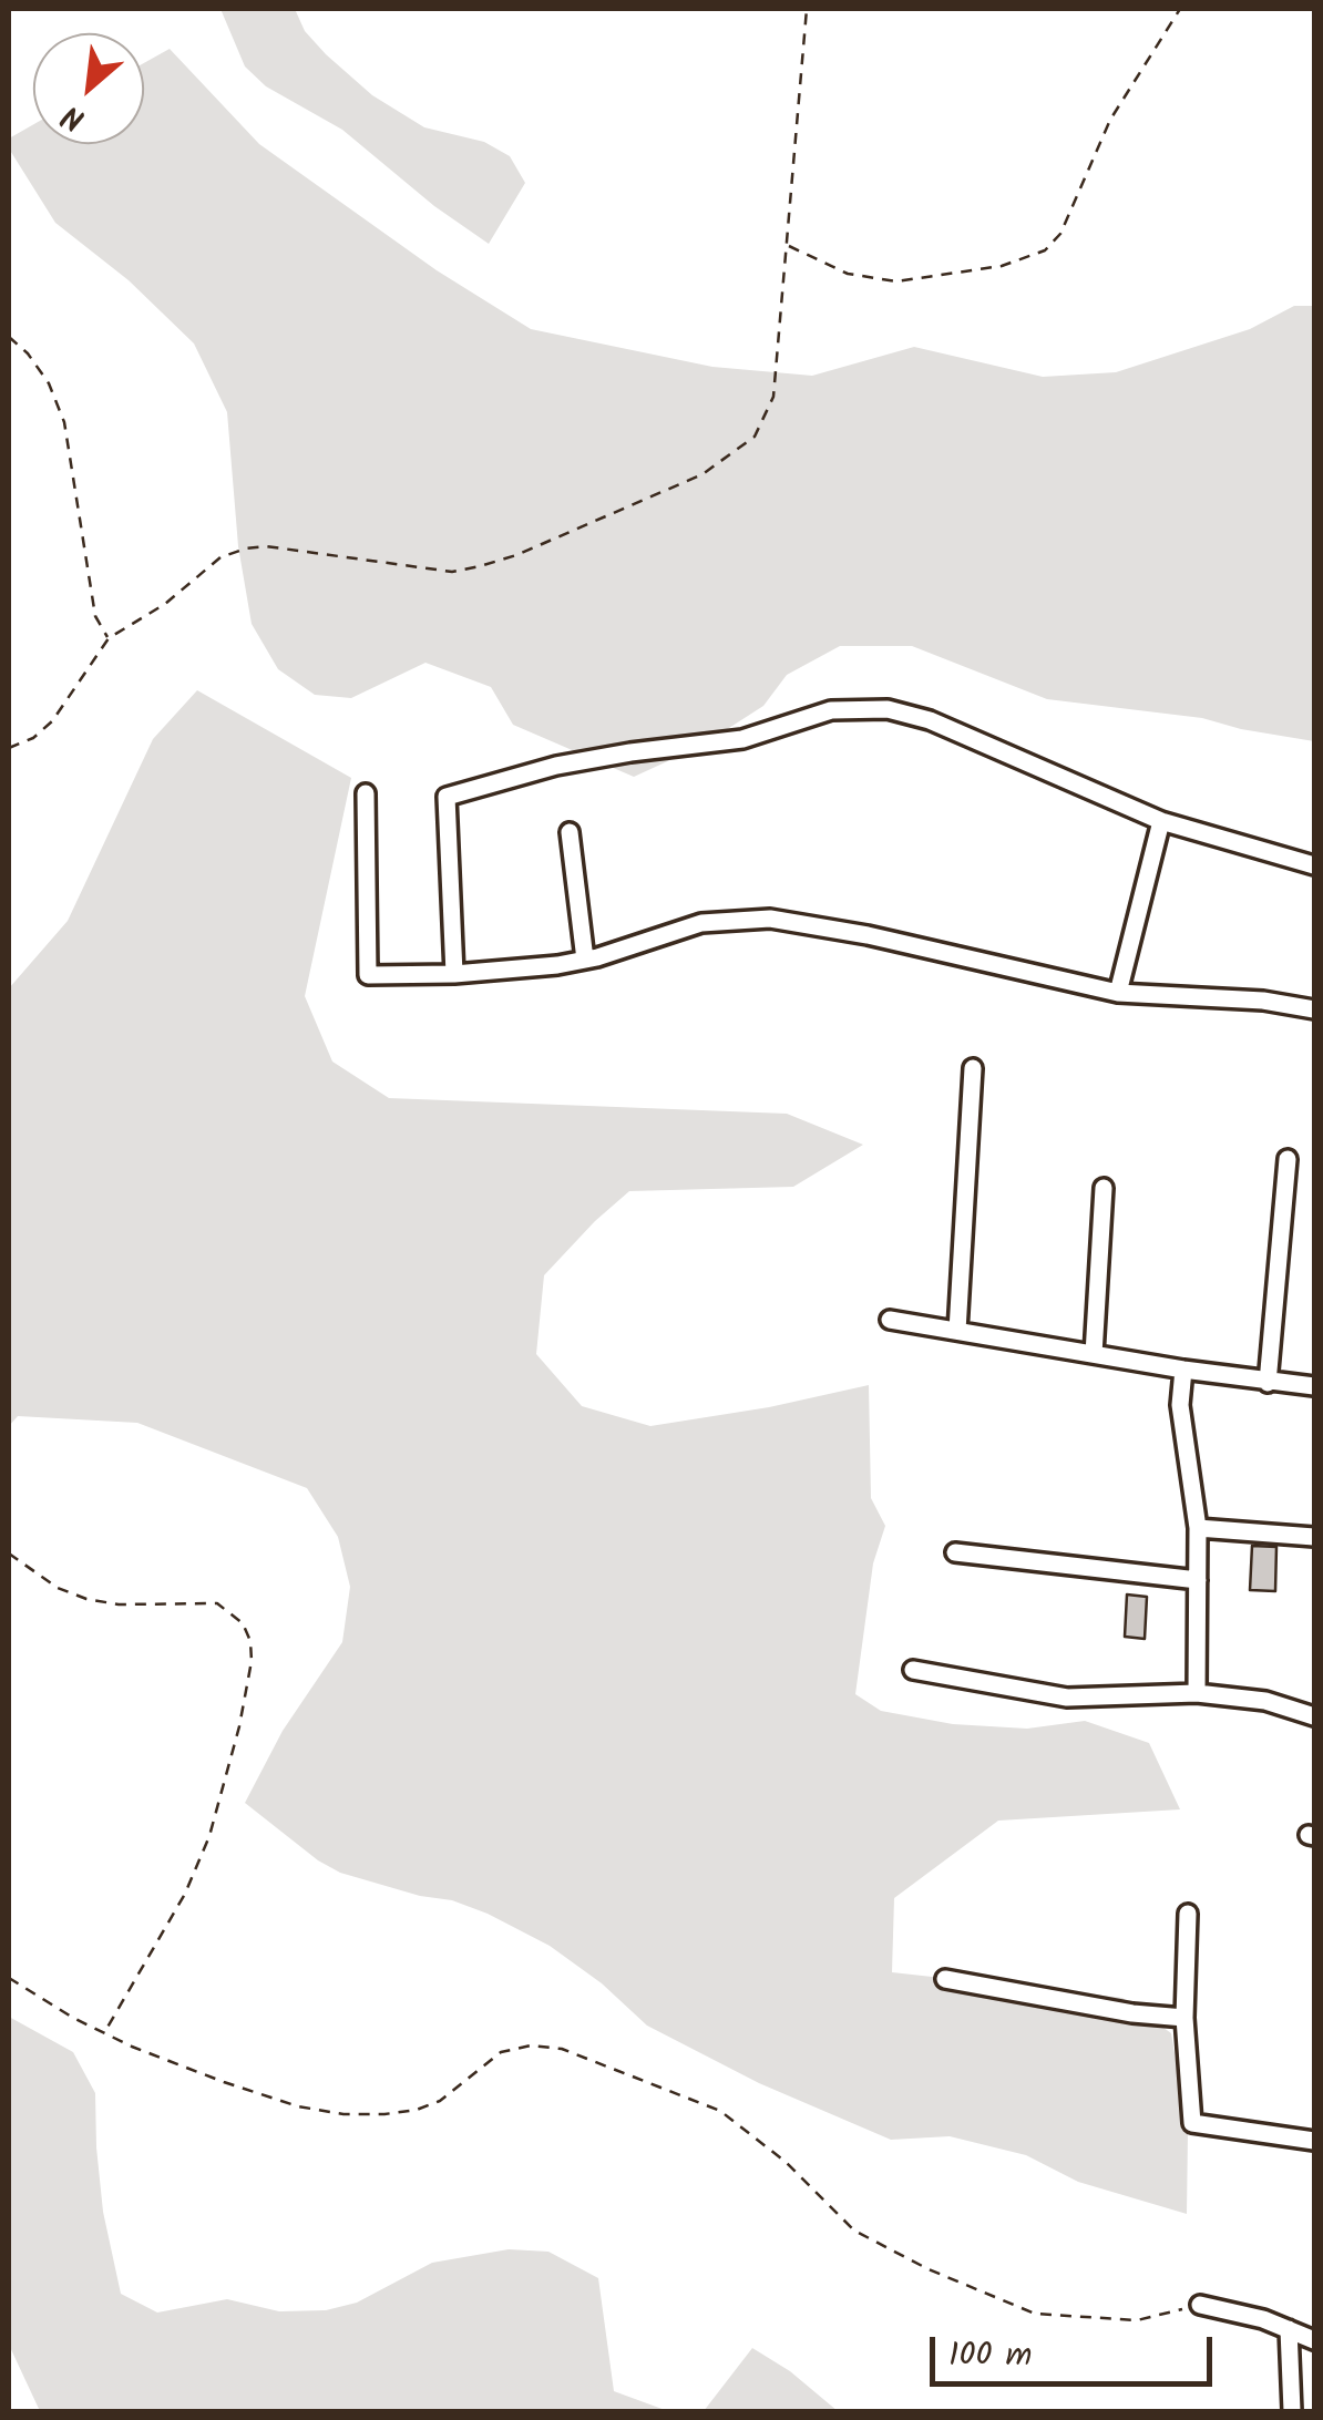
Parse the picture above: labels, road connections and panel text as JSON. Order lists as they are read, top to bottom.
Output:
{
  "scale_bar": "100 m",
  "north": "bottom left"
}
